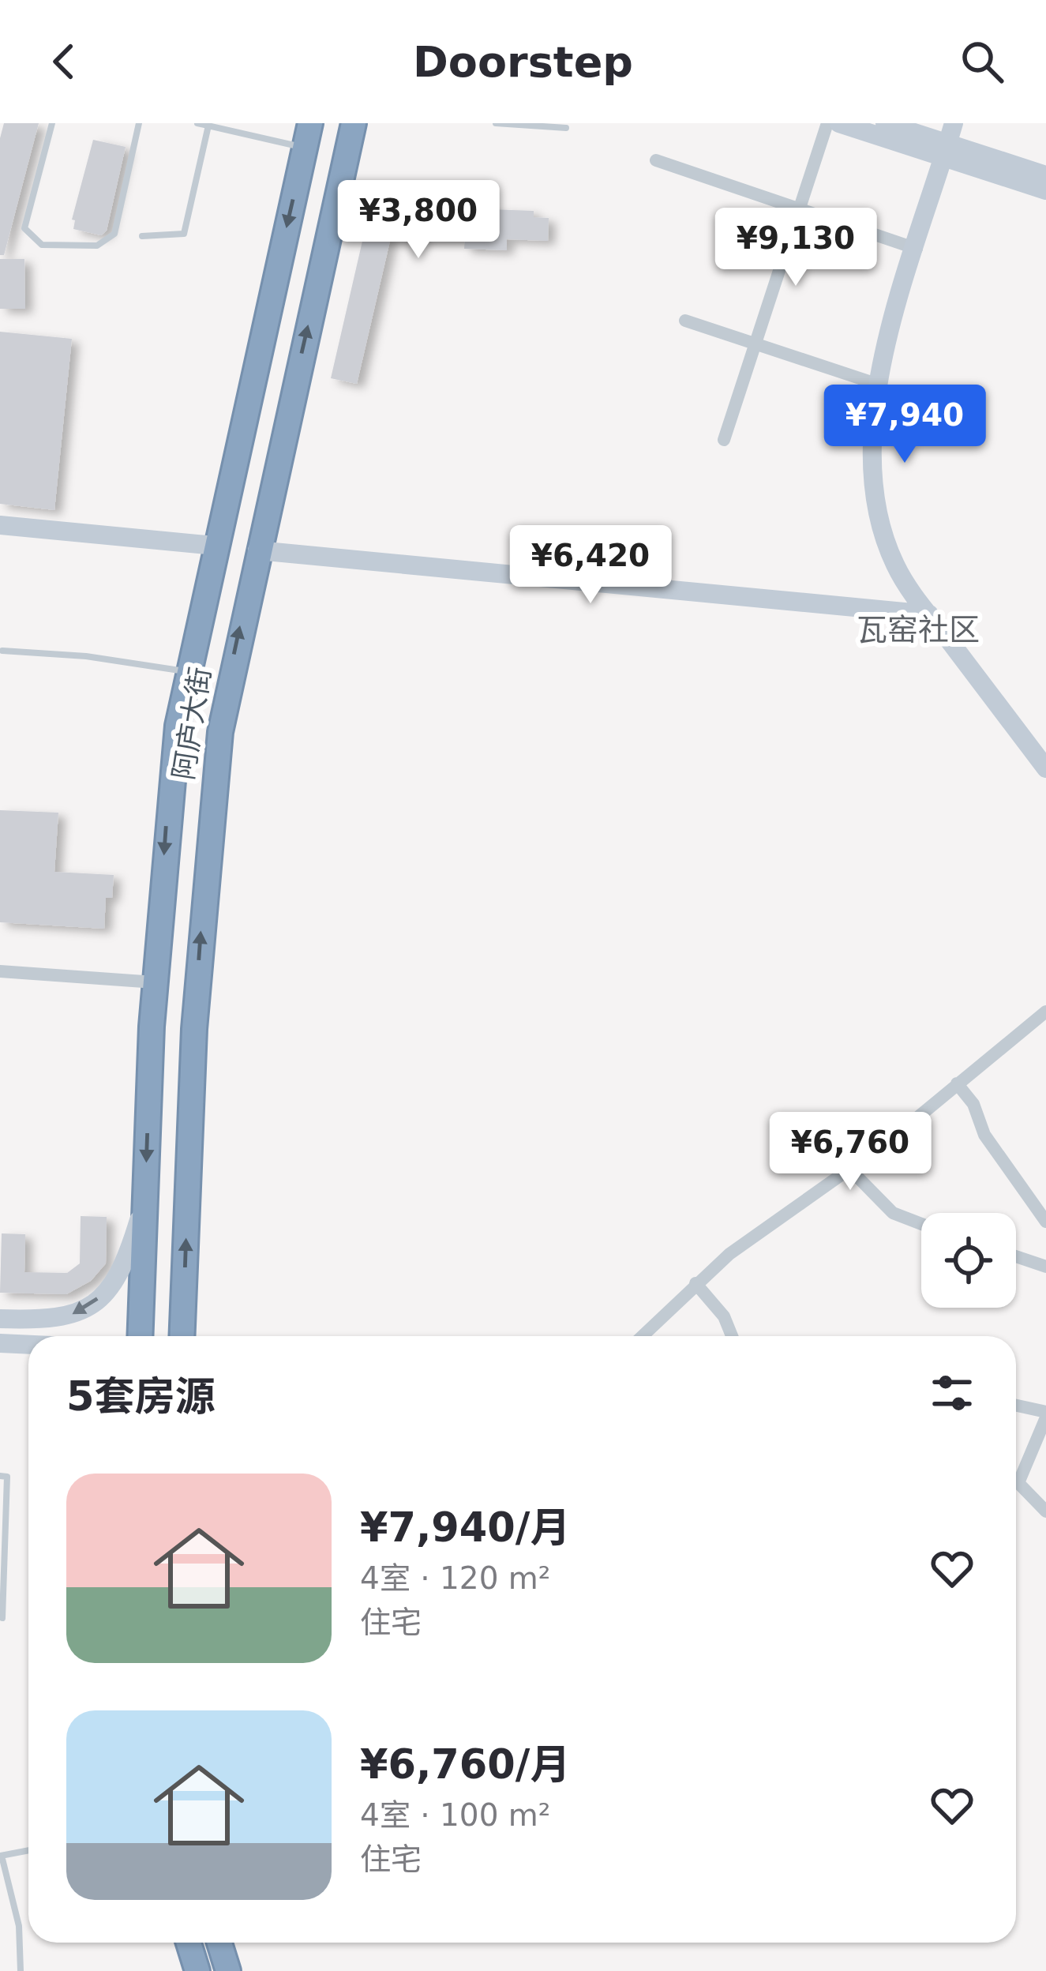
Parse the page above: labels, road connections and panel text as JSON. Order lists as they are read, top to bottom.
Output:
{
  "streets": {
    "highway": ["阿庐大街"]
  },
  "districts": ["瓦窑社区"],
  "page": {
    "header": "Doorstep",
    "price": [
      "¥3,800",
      "¥9,130",
      "¥7,940",
      "¥6,420",
      "¥6,760"
    ],
    "heading": "5套房源",
    "list": [
      {
        "name": "¥7,940/月",
        "note": "4室 · 120 m² · 住宅"
      },
      {
        "name": "¥6,760/月",
        "note": "4室 · 100 m² · 住宅"
      }
    ]
  }
}
